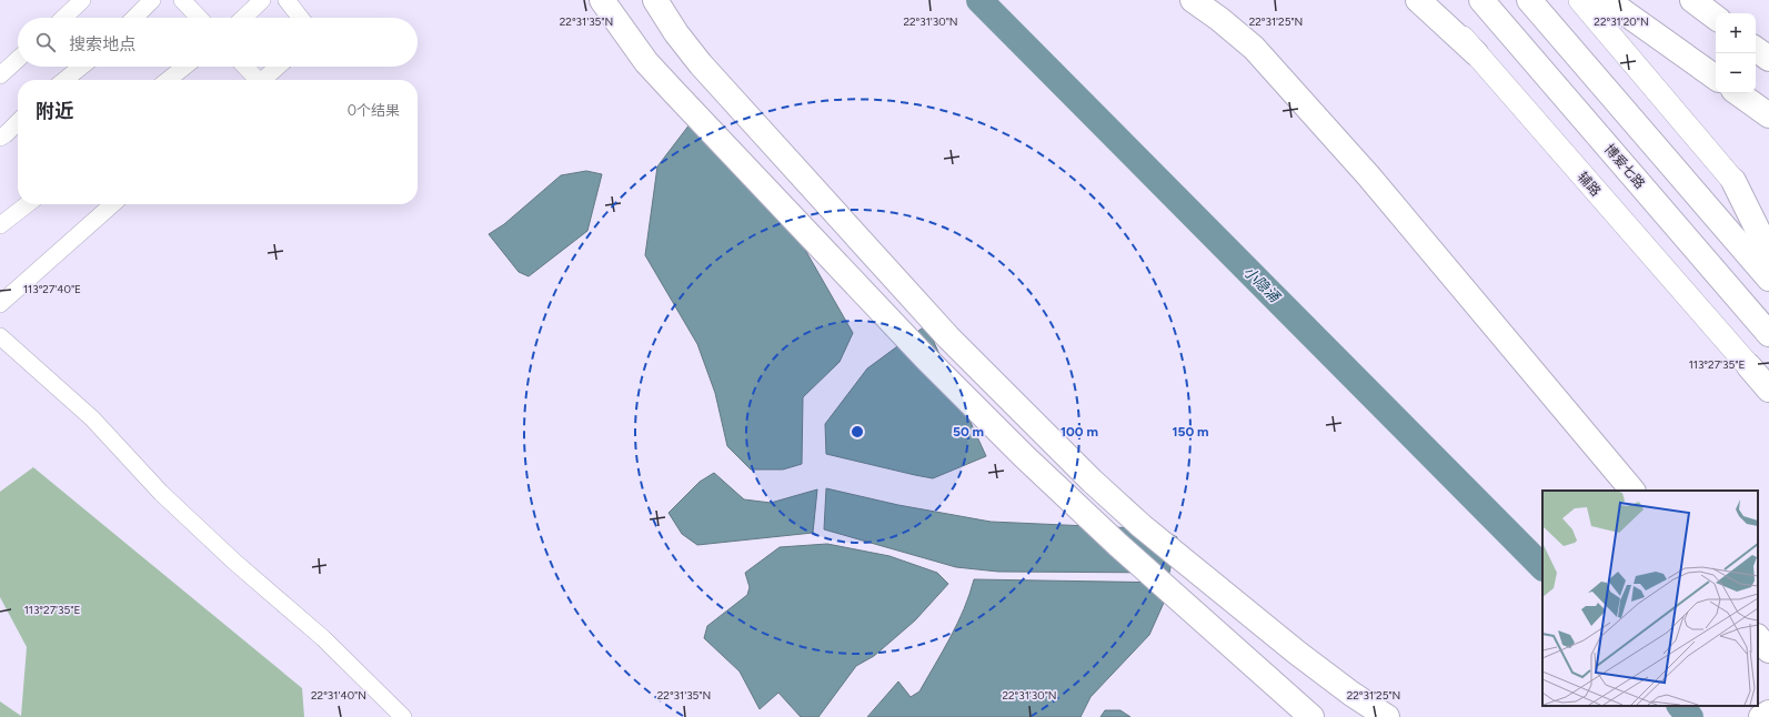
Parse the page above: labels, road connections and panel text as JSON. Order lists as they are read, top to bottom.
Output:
{
  "streets": {
    "highway": ["博爱七路"],
    "street": ["辅路"]
  },
  "water": ["小隐涌"],
  "page": {
    "map_buttons": ["+", "−"],
    "search": "搜索地点",
    "heading": ["附近", "0个结果"]
  },
  "coordinates": [
    "22°31'35\"N",
    "22°31'30\"N",
    "22°31'25\"N",
    "22°31'20\"N",
    "113°27'40\"E",
    "113°27'35\"E",
    "22°31'40\"N"
  ],
  "rings": ["50 m", "100 m", "150 m"]
}
